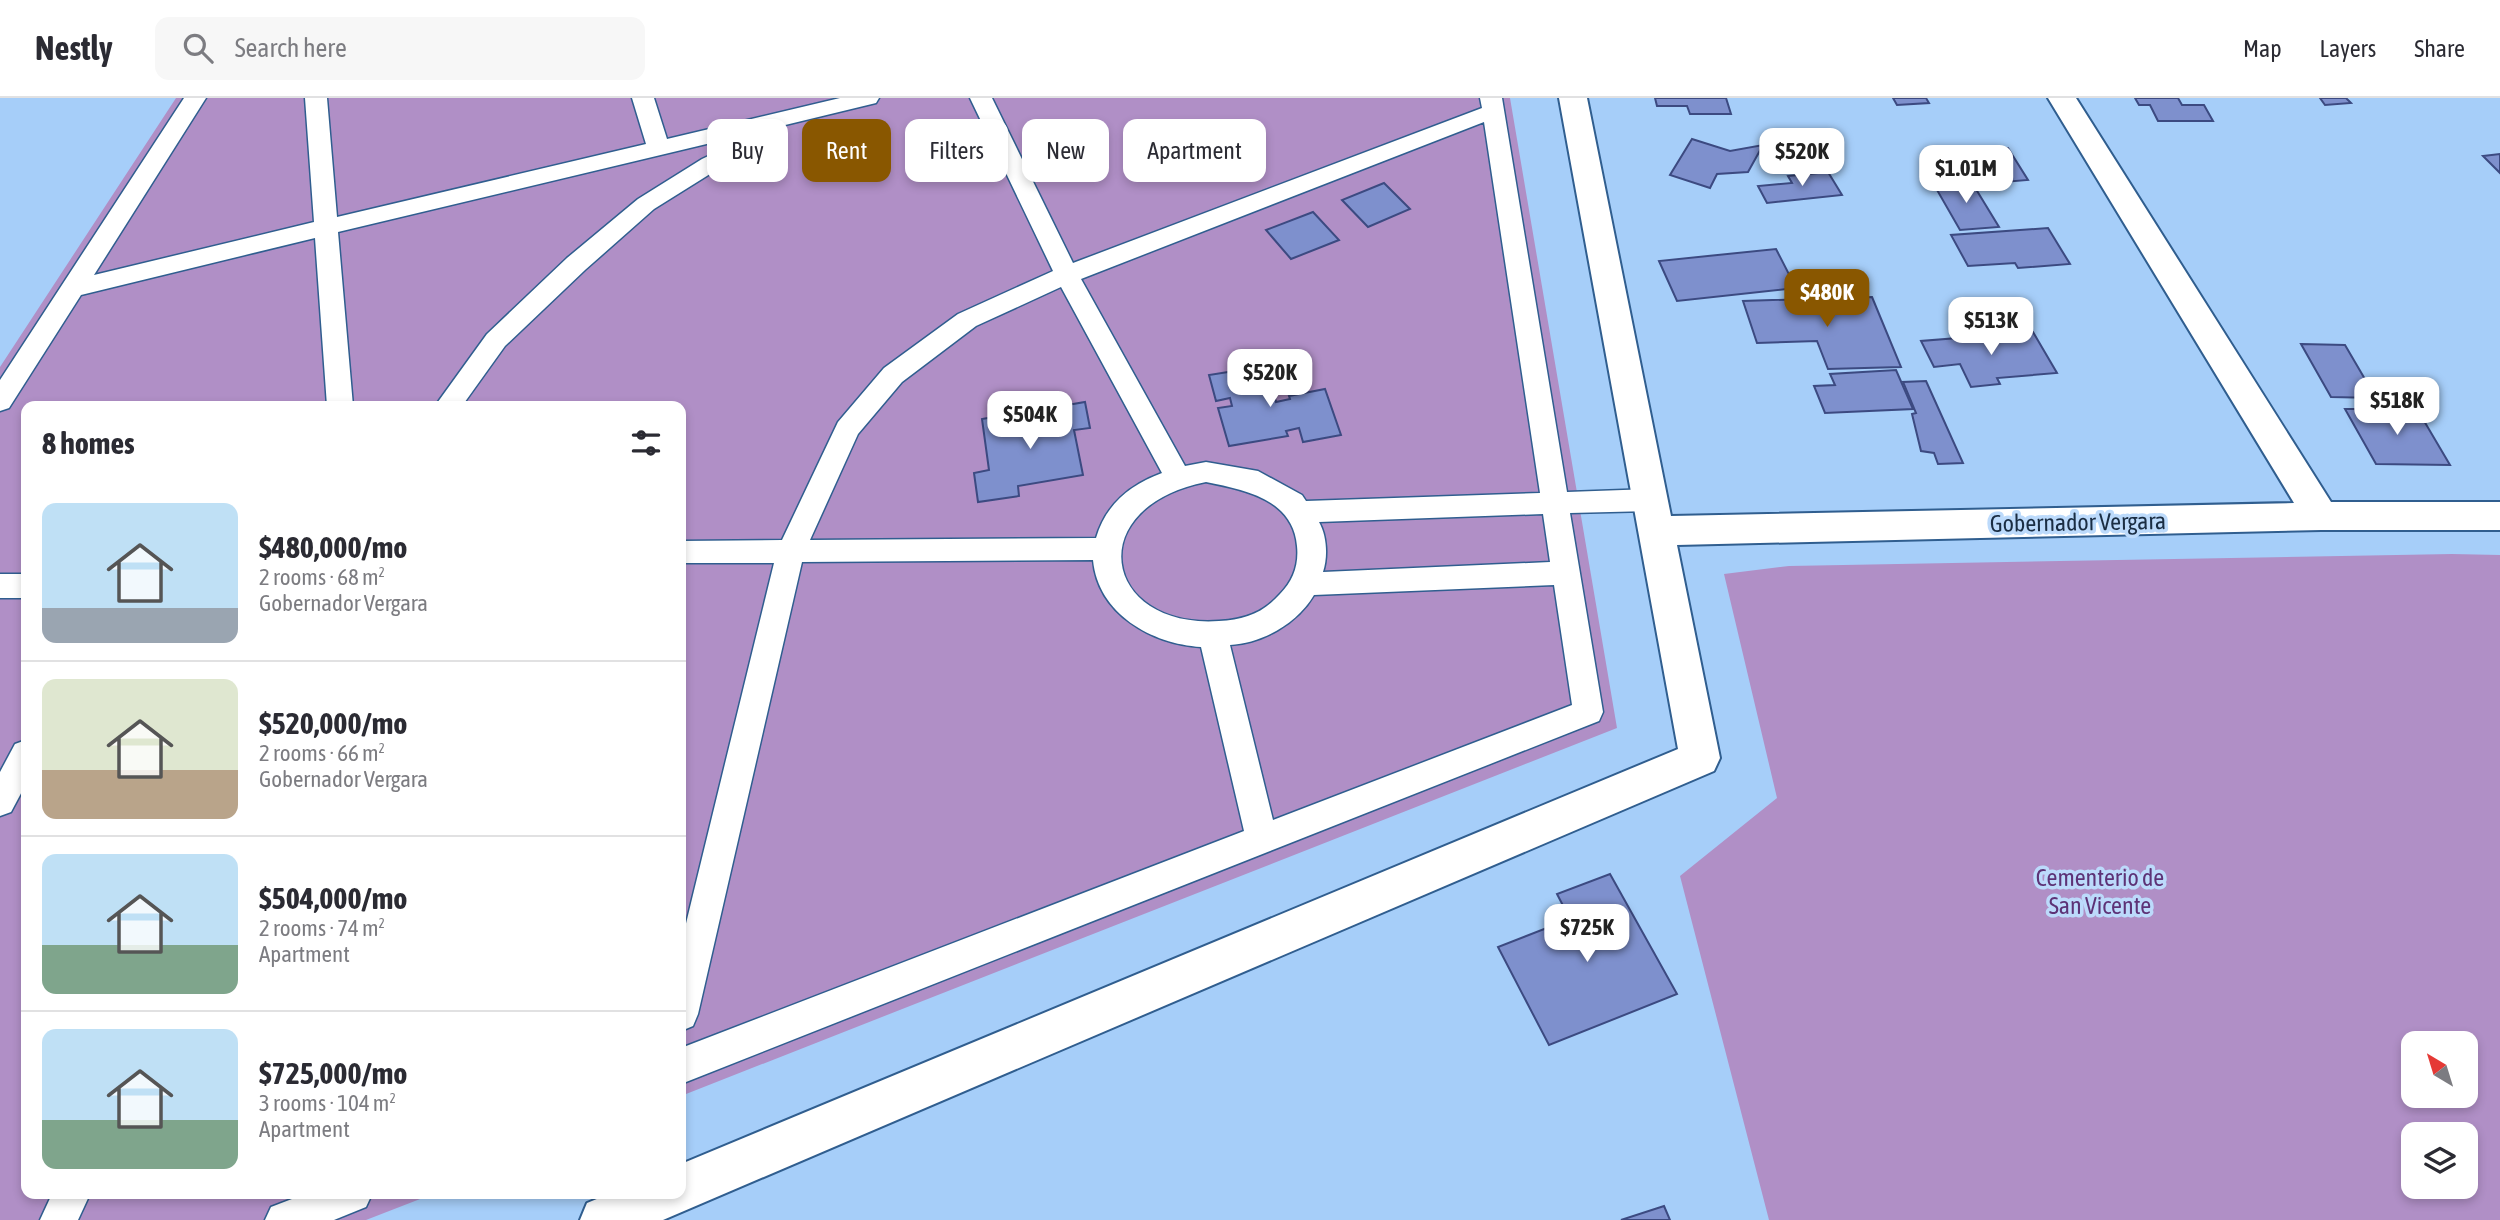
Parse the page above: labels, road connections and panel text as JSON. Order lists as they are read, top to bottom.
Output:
{
  "streets": {
    "street": ["Gobernador Vergara"]
  },
  "parks": ["Cementerio de San Vicente"],
  "north": "top left",
  "page": {
    "header": "Nestly",
    "search": "Search here",
    "nav": ["Map", "Layers", "Share"],
    "chip": [
      "Buy",
      "Rent",
      "Filters",
      "New",
      "Apartment"
    ],
    "price": [
      "$520K",
      "$1.01M",
      "$480K",
      "$513K",
      "$520K",
      "$518K",
      "$504K",
      "$725K"
    ],
    "heading": "8 homes",
    "list": [
      {
        "name": "$480,000/mo",
        "note": "2 rooms · 68 m² · Gobernador Vergara"
      },
      {
        "name": "$520,000/mo",
        "note": "2 rooms · 66 m² · Gobernador Vergara"
      },
      {
        "name": "$504,000/mo",
        "note": "2 rooms · 74 m² · Apartment"
      },
      {
        "name": "$725,000/mo",
        "note": "3 rooms · 104 m² · Apartment"
      }
    ]
  }
}
